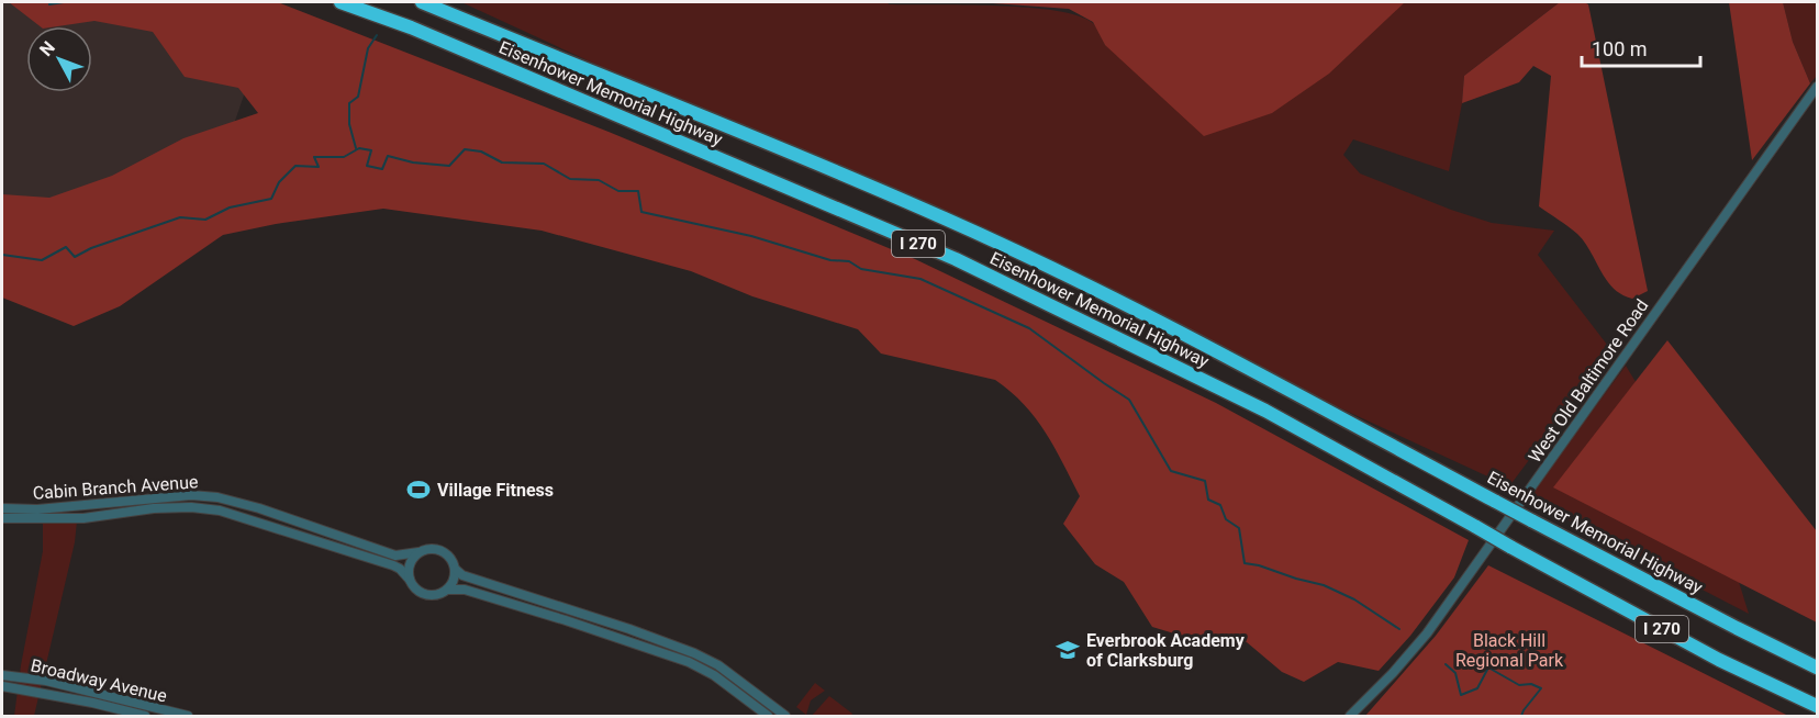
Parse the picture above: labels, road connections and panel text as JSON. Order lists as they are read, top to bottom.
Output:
{
  "streets": {
    "highway": ["Eisenhower Memorial Highway", "I 270"],
    "street": ["West Old Baltimore Road", "Cabin Branch Avenue", "Broadway Avenue"]
  },
  "parks": ["Black Hill Regional Park"],
  "places": {
    "sports": ["Village Fitness"],
    "school or university": ["Everbrook Academy of Clarksburg"]
  },
  "scale_bar": "100 m",
  "north": "top left"
}
